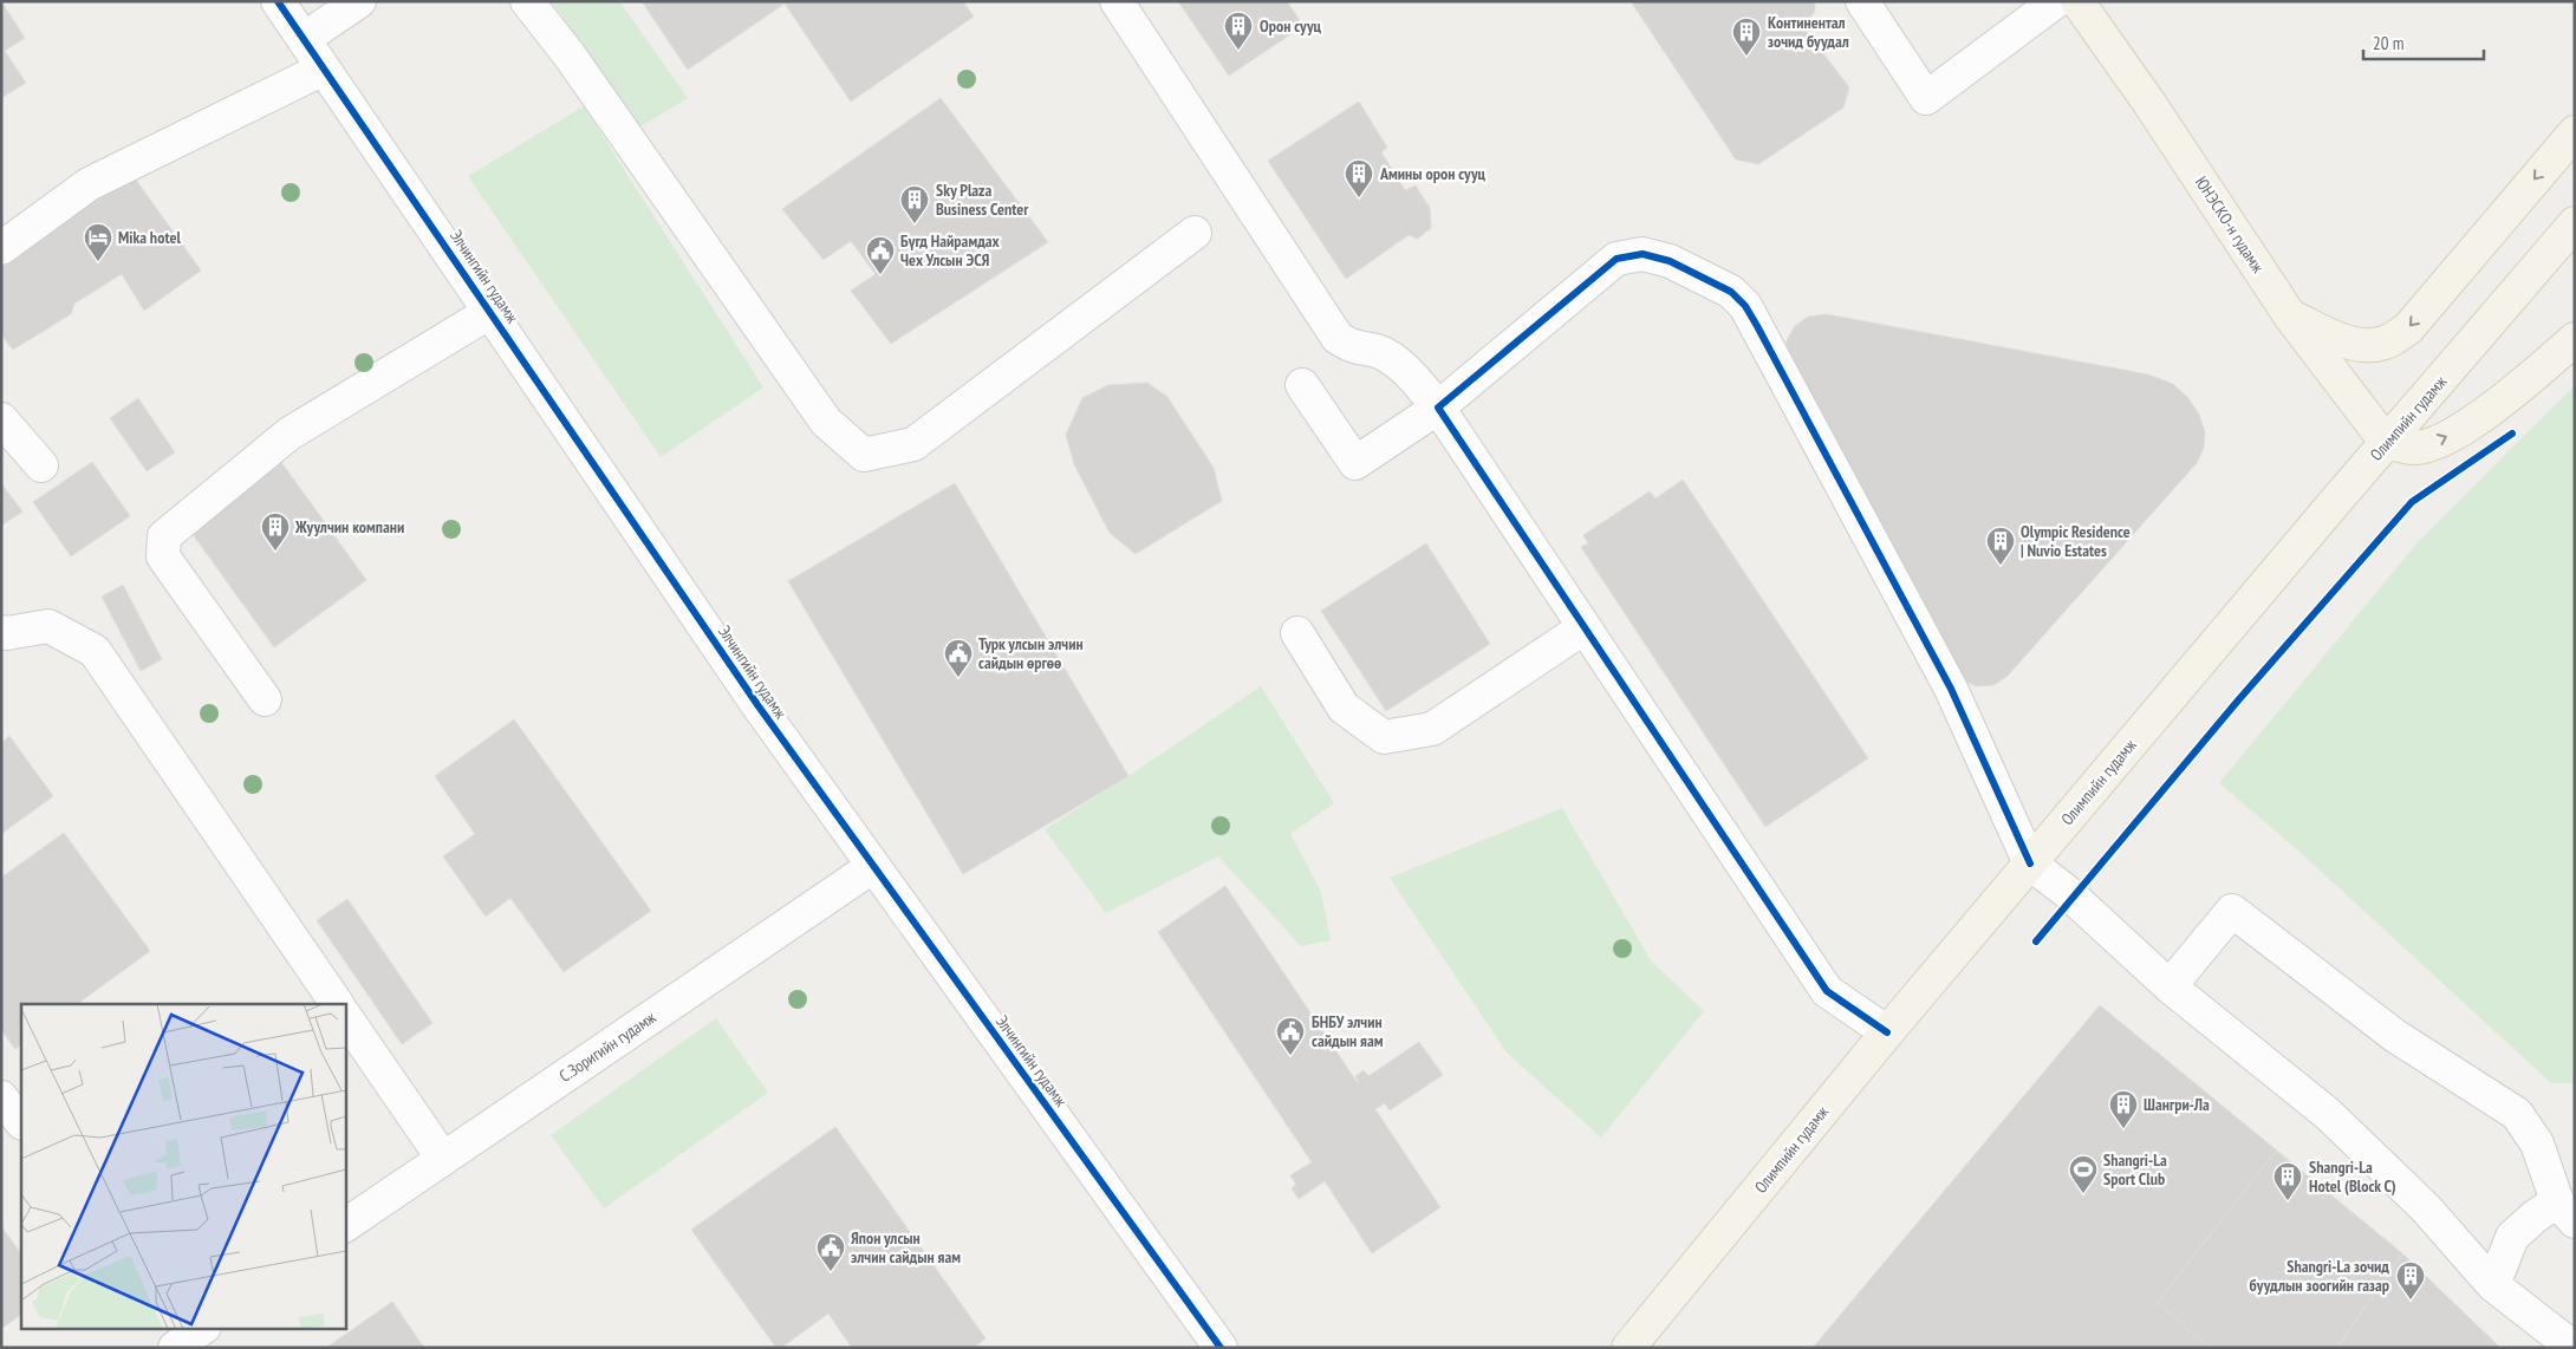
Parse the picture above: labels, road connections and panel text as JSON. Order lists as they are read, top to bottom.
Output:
{
  "streets": {
    "main road": ["ЮНЭСКО-н гудамж", "Олимпийн гудамж"],
    "street": ["Элчингийн гудамж", "С.Зоригийн гудамж"]
  },
  "crossings": [
    ["ЮНЭСКО-н гудамж", "Олимпийн гудамж"],
    ["Элчингийн гудамж", "С.Зоригийн гудамж"]
  ],
  "places": {
    "building": [
      "Орон сууц",
      "Континентал зочид буудал",
      "Амины орон сууц",
      "Sky Plaza Business Center",
      "Жуулчин компани",
      "Olympic Residence | Nuvio Estates",
      "Шангри-Лa",
      "Shangri-La Hotel (Block C)",
      "Shangri-La зочид буудлын зоогийн газар"
    ],
    "hotel": ["Mika hotel"],
    "public building": [
      "Бүгд Найрамдах Чех Улсын ЭСЯ",
      "Турк улсын элчин сайдын өргөө",
      "БНБУ элчин сайдын яам",
      "Япон улсын элчин сайдын яам"
    ],
    "sports": ["Shangri-La Sport Club"]
  },
  "scale_bar": "20 m"
}
